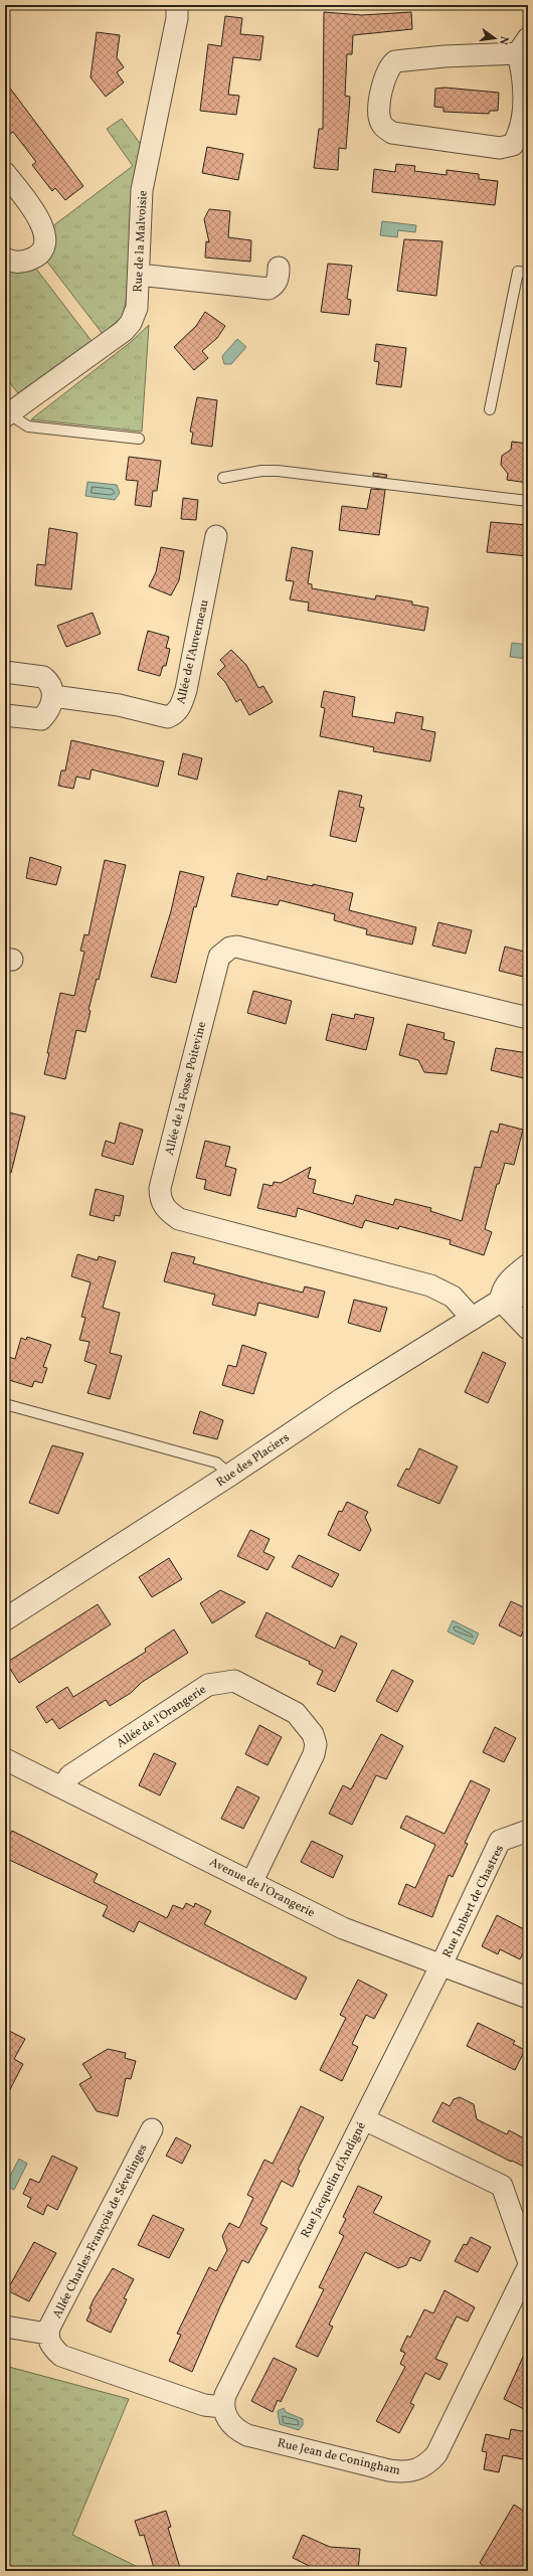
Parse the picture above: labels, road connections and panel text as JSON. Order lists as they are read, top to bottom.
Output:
{
  "streets": {
    "street": [
      "Rue de la Malvoisie",
      "Allée de l'Auverneau",
      "Allée de la Fosse Poitevine",
      "Rue des Placiers",
      "Allée de l'Orangerie",
      "Avenue de l'Orangerie",
      "Rue Imbert de Chastres",
      "Rue Jacquelin d'Andigné",
      "Allée Charles-François de Sévelinges",
      "Rue Jean de Coningham"
    ]
  },
  "crossings": [
    ["Allée de la Fosse Poitevine", "Rue des Placiers"],
    ["Allée de l'Orangerie", "Avenue de l'Orangerie"],
    ["Avenue de l'Orangerie", "Rue Imbert de Chastres"],
    ["Avenue de l'Orangerie", "Rue Jacquelin d'Andigné"],
    ["Rue Imbert de Chastres", "Rue Jacquelin d'Andigné"],
    ["Rue Jacquelin d'Andigné", "Allée Charles-François de Sévelinges"],
    ["Rue Jacquelin d'Andigné", "Rue Jean de Coningham"],
    ["Allée Charles-François de Sévelinges", "Rue Jean de Coningham"]
  ],
  "north": "right"
}
